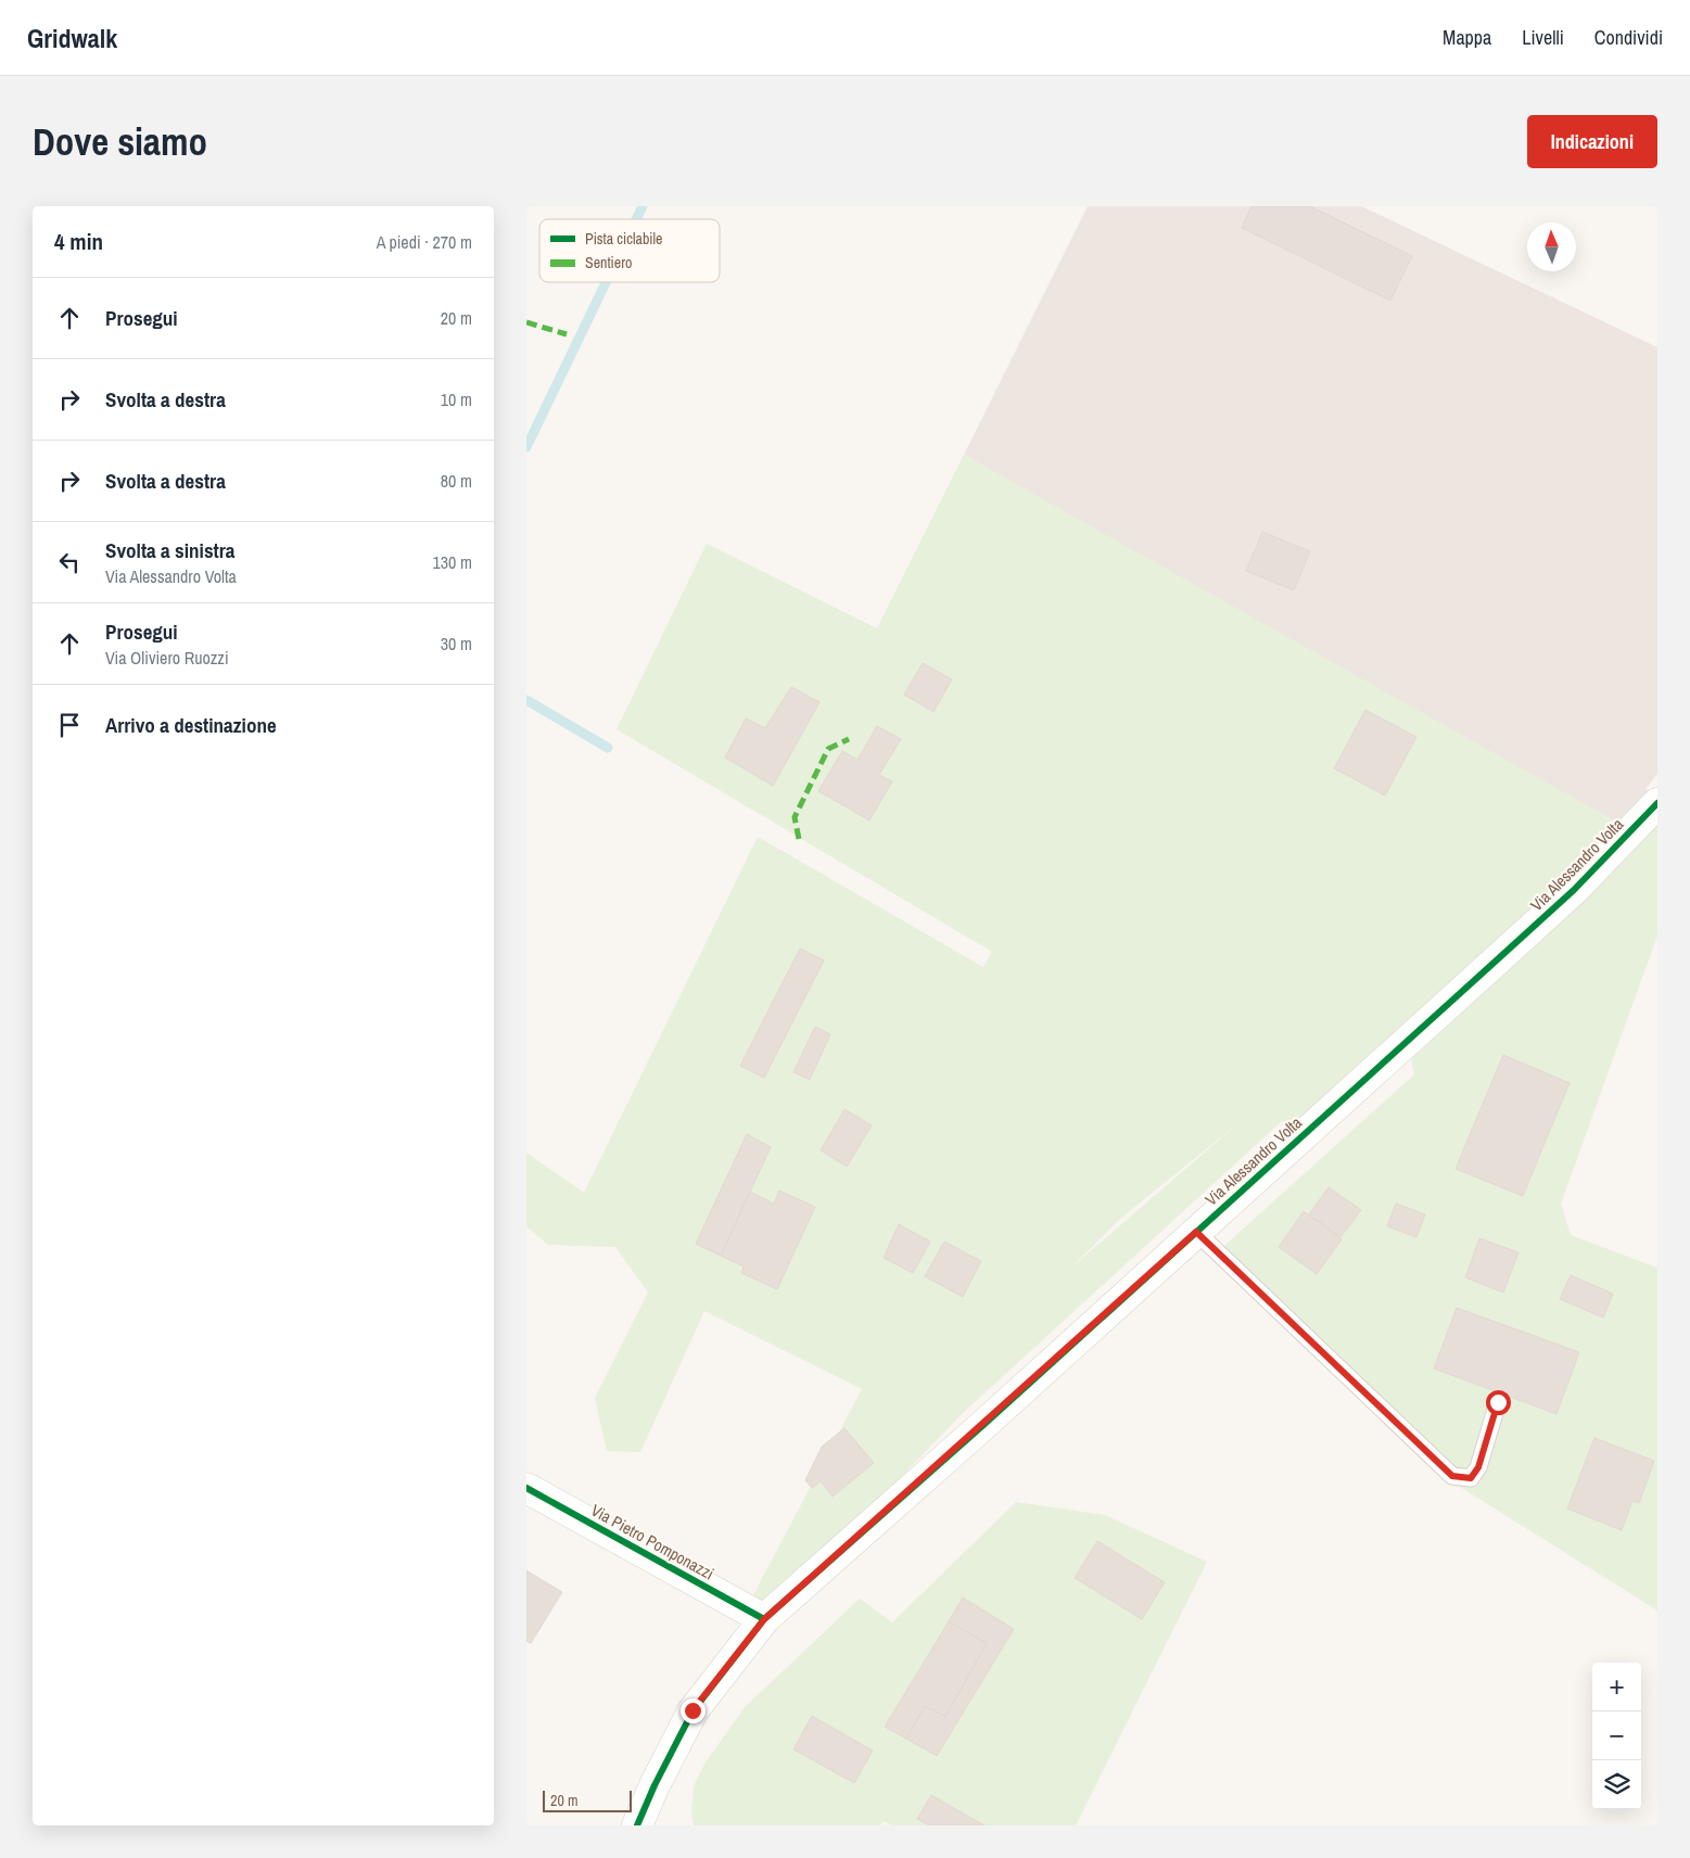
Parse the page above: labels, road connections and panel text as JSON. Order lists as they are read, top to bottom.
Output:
{
  "streets": {
    "street": ["Via Alessandro Volta", "Via Pietro Pomponazzi"]
  },
  "crossings": [
    ["Via Alessandro Volta", "Via Pietro Pomponazzi"]
  ],
  "legend": ["Pista ciclabile", "Sentiero"],
  "scale_bar": "20 m",
  "north": "top",
  "page": {
    "header": "Gridwalk",
    "nav": ["Mappa", "Livelli", "Condividi"],
    "buttons": "Indicazioni",
    "title": "Dove siamo",
    "heading": ["4 min", "A piedi · 270 m"],
    "list": [
      ["Prosegui", "20 m"],
      ["Svolta a destra", "10 m"],
      ["Svolta a destra", "80 m"],
      ["Svolta a sinistra", "Via Alessandro Volta", "130 m"],
      ["Prosegui", "Via Oliviero Ruozzi", "30 m"],
      "Arrivo a destinazione"
    ],
    "map_buttons": ["+", "−"],
    "scale": "20 m"
  }
}
